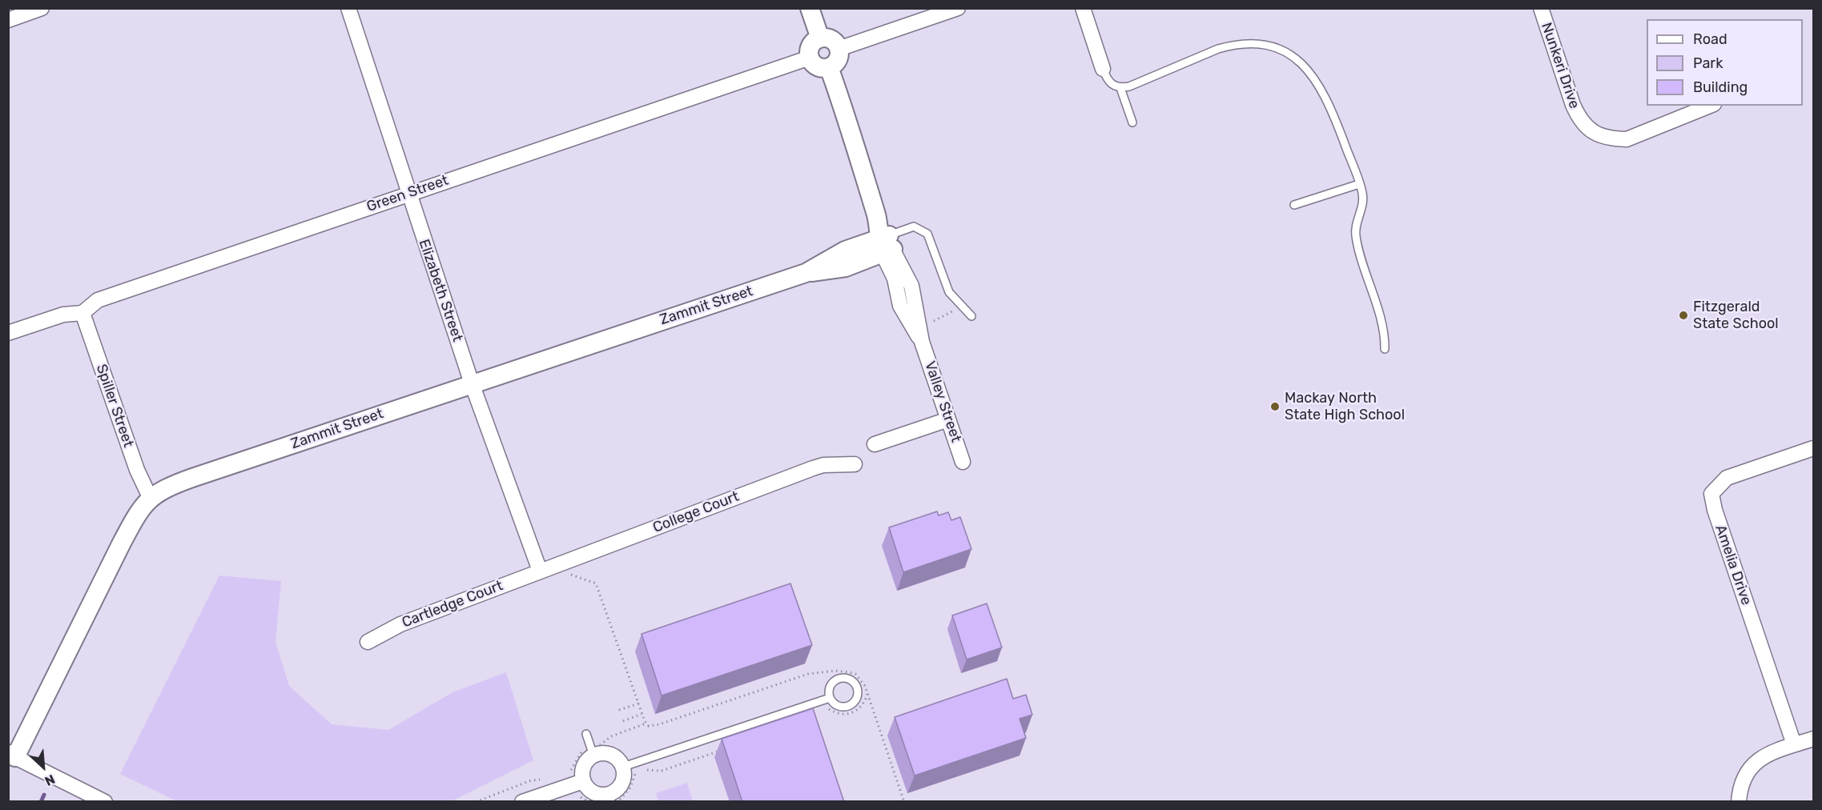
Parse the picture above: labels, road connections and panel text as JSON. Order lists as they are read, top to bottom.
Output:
{
  "streets": {
    "street": [
      "Nunkeri Drive",
      "Green Street",
      "Elizabeth Street",
      "Zammit Street",
      "Valley Street",
      "Spiller Street",
      "College Court",
      "Amelia Drive",
      "Cartledge Court"
    ]
  },
  "crossings": [
    ["Green Street", "Elizabeth Street"],
    ["Green Street", "Valley Street"],
    ["Green Street", "Spiller Street"],
    ["Elizabeth Street", "Zammit Street"],
    ["Elizabeth Street", "College Court"],
    ["Elizabeth Street", "Cartledge Court"],
    ["Zammit Street", "Valley Street"],
    ["Zammit Street", "Spiller Street"],
    ["College Court", "Cartledge Court"]
  ],
  "places": ["Fitzgerald State School", "Mackay North State High School"],
  "legend": ["Road", "Park", "Building"],
  "north": "bottom right"
}
